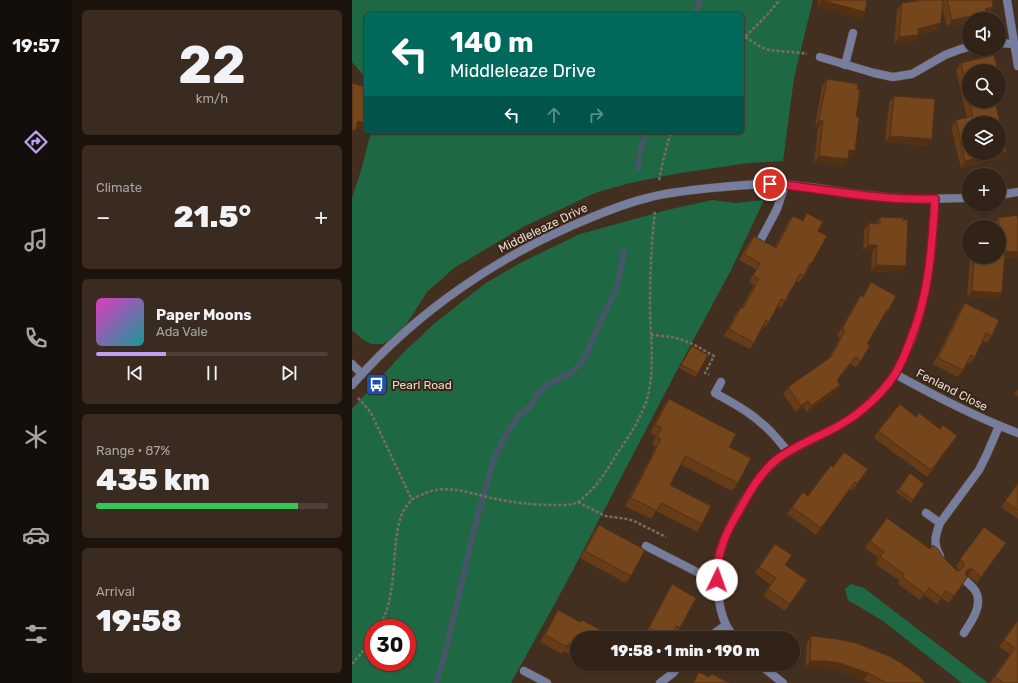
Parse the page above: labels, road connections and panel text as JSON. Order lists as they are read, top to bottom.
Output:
{
  "streets": {
    "street": ["Middleleaze Drive", "Fenland Close"]
  },
  "places": {
    "bus stop": ["Pearl Road"]
  },
  "page": {
    "tabs": "19:57",
    "tile": [
      ["22", "km/h"],
      "Climate",
      ["Range · 87%", "435 km"],
      ["Arrival", "19:58"]
    ],
    "map_buttons": ["+", "−"],
    "turn": ["140 m", "Middleleaze Drive"],
    "heat": ["−", "21.5°", "+"],
    "song": ["Paper Moons", "Ada Vale"],
    "limit": "30",
    "trip": "19:58 · 1 min · 190 m"
  }
}
